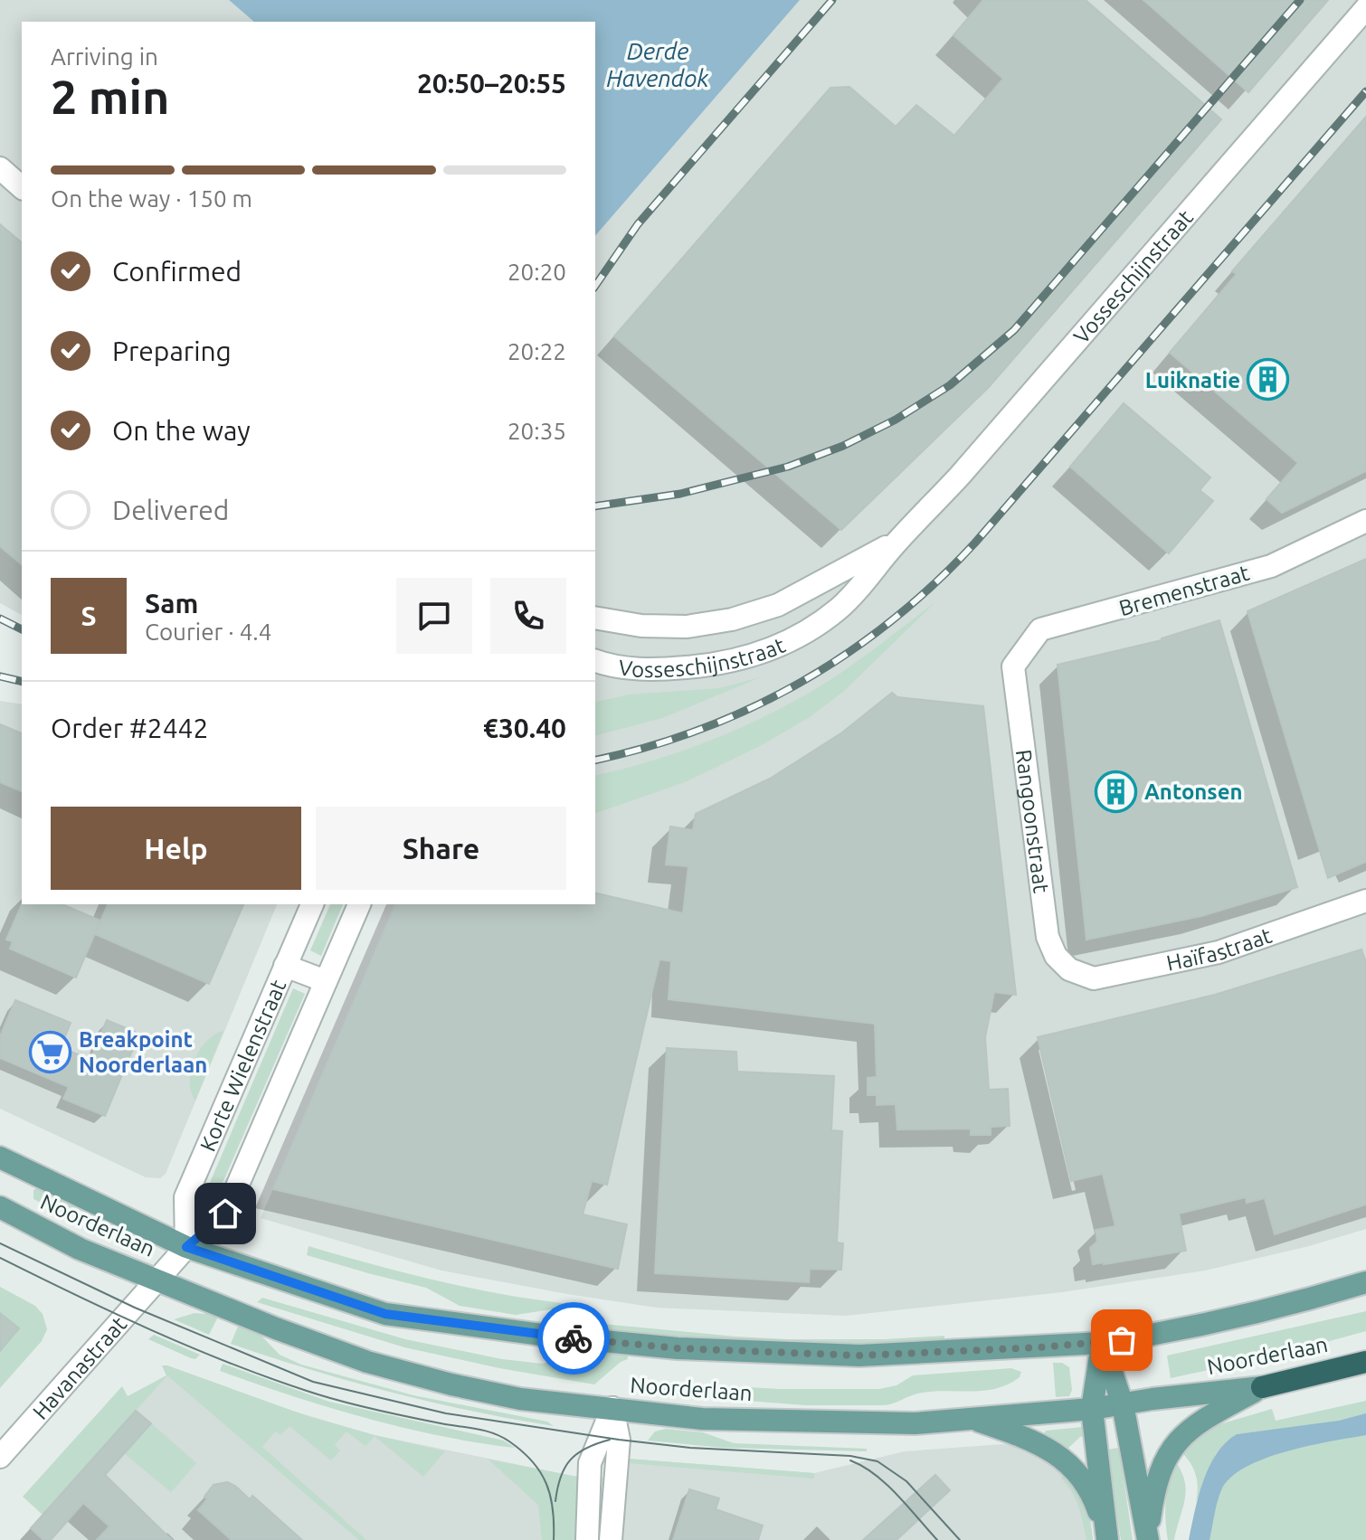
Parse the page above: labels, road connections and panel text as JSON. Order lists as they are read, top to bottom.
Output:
{
  "streets": {
    "highway": ["Noorderlaan"],
    "street": [
      "Vosseschijnstraat",
      "Bremenstraat",
      "Rangoonstraat",
      "Haïfastraat",
      "Korte Wielenstraat",
      "Havanastraat"
    ]
  },
  "crossings": [
    ["Bremenstraat", "Rangoonstraat"],
    ["Rangoonstraat", "Haïfastraat"],
    ["Korte Wielenstraat", "Noorderlaan"],
    ["Korte Wielenstraat", "Havanastraat"],
    ["Noorderlaan", "Havanastraat"]
  ],
  "water": ["Derde Havendok"],
  "places": {
    "building": ["Luiknatie", "Antonsen"],
    "supermarket": ["Breakpoint Noorderlaan"]
  },
  "page": {
    "heading": ["2 min", "Arriving in", "20:50–20:55"],
    "panel": [
      "Sam",
      "Courier · 4.4",
      "Order #2442",
      "€30.40"
    ],
    "bar": "On the way · 150 m",
    "list": [
      ["Confirmed", "20:20"],
      ["Preparing", "20:22"],
      ["On the way", "20:35"],
      "Delivered"
    ],
    "round": "S",
    "buttons": ["Help", "Share"]
  }
}
